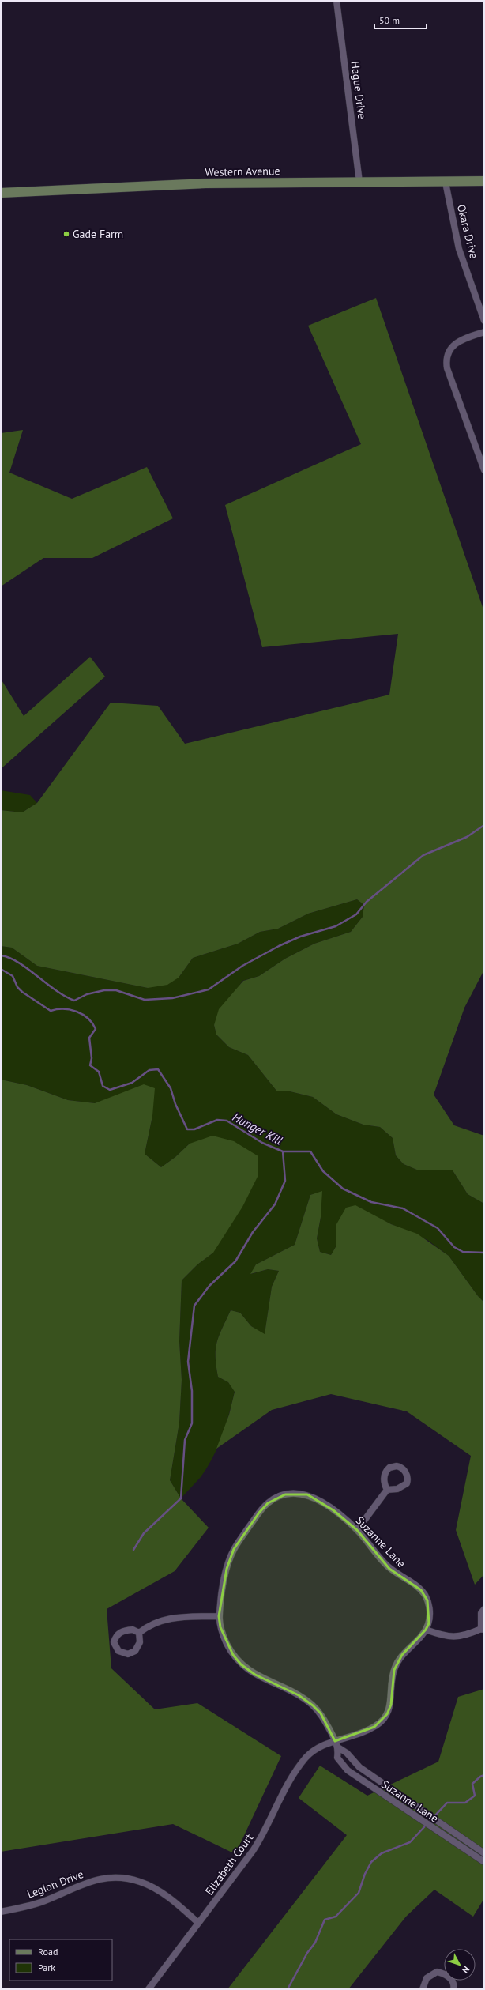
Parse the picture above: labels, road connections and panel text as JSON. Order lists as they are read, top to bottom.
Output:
{
  "streets": {
    "main road": ["Western Avenue"],
    "street": [
      "Hague Drive",
      "Okara Drive",
      "Suzanne Lane",
      "Elizabeth Court",
      "Legion Drive"
    ]
  },
  "crossings": [
    ["Hague Drive", "Western Avenue"],
    ["Western Avenue", "Okara Drive"],
    ["Suzanne Lane", "Elizabeth Court"],
    ["Elizabeth Court", "Legion Drive"]
  ],
  "water": ["Hunger Kill"],
  "places": ["Gade Farm"],
  "legend": ["Road", "Park"],
  "scale_bar": "50 m",
  "north": "bottom right"
}
